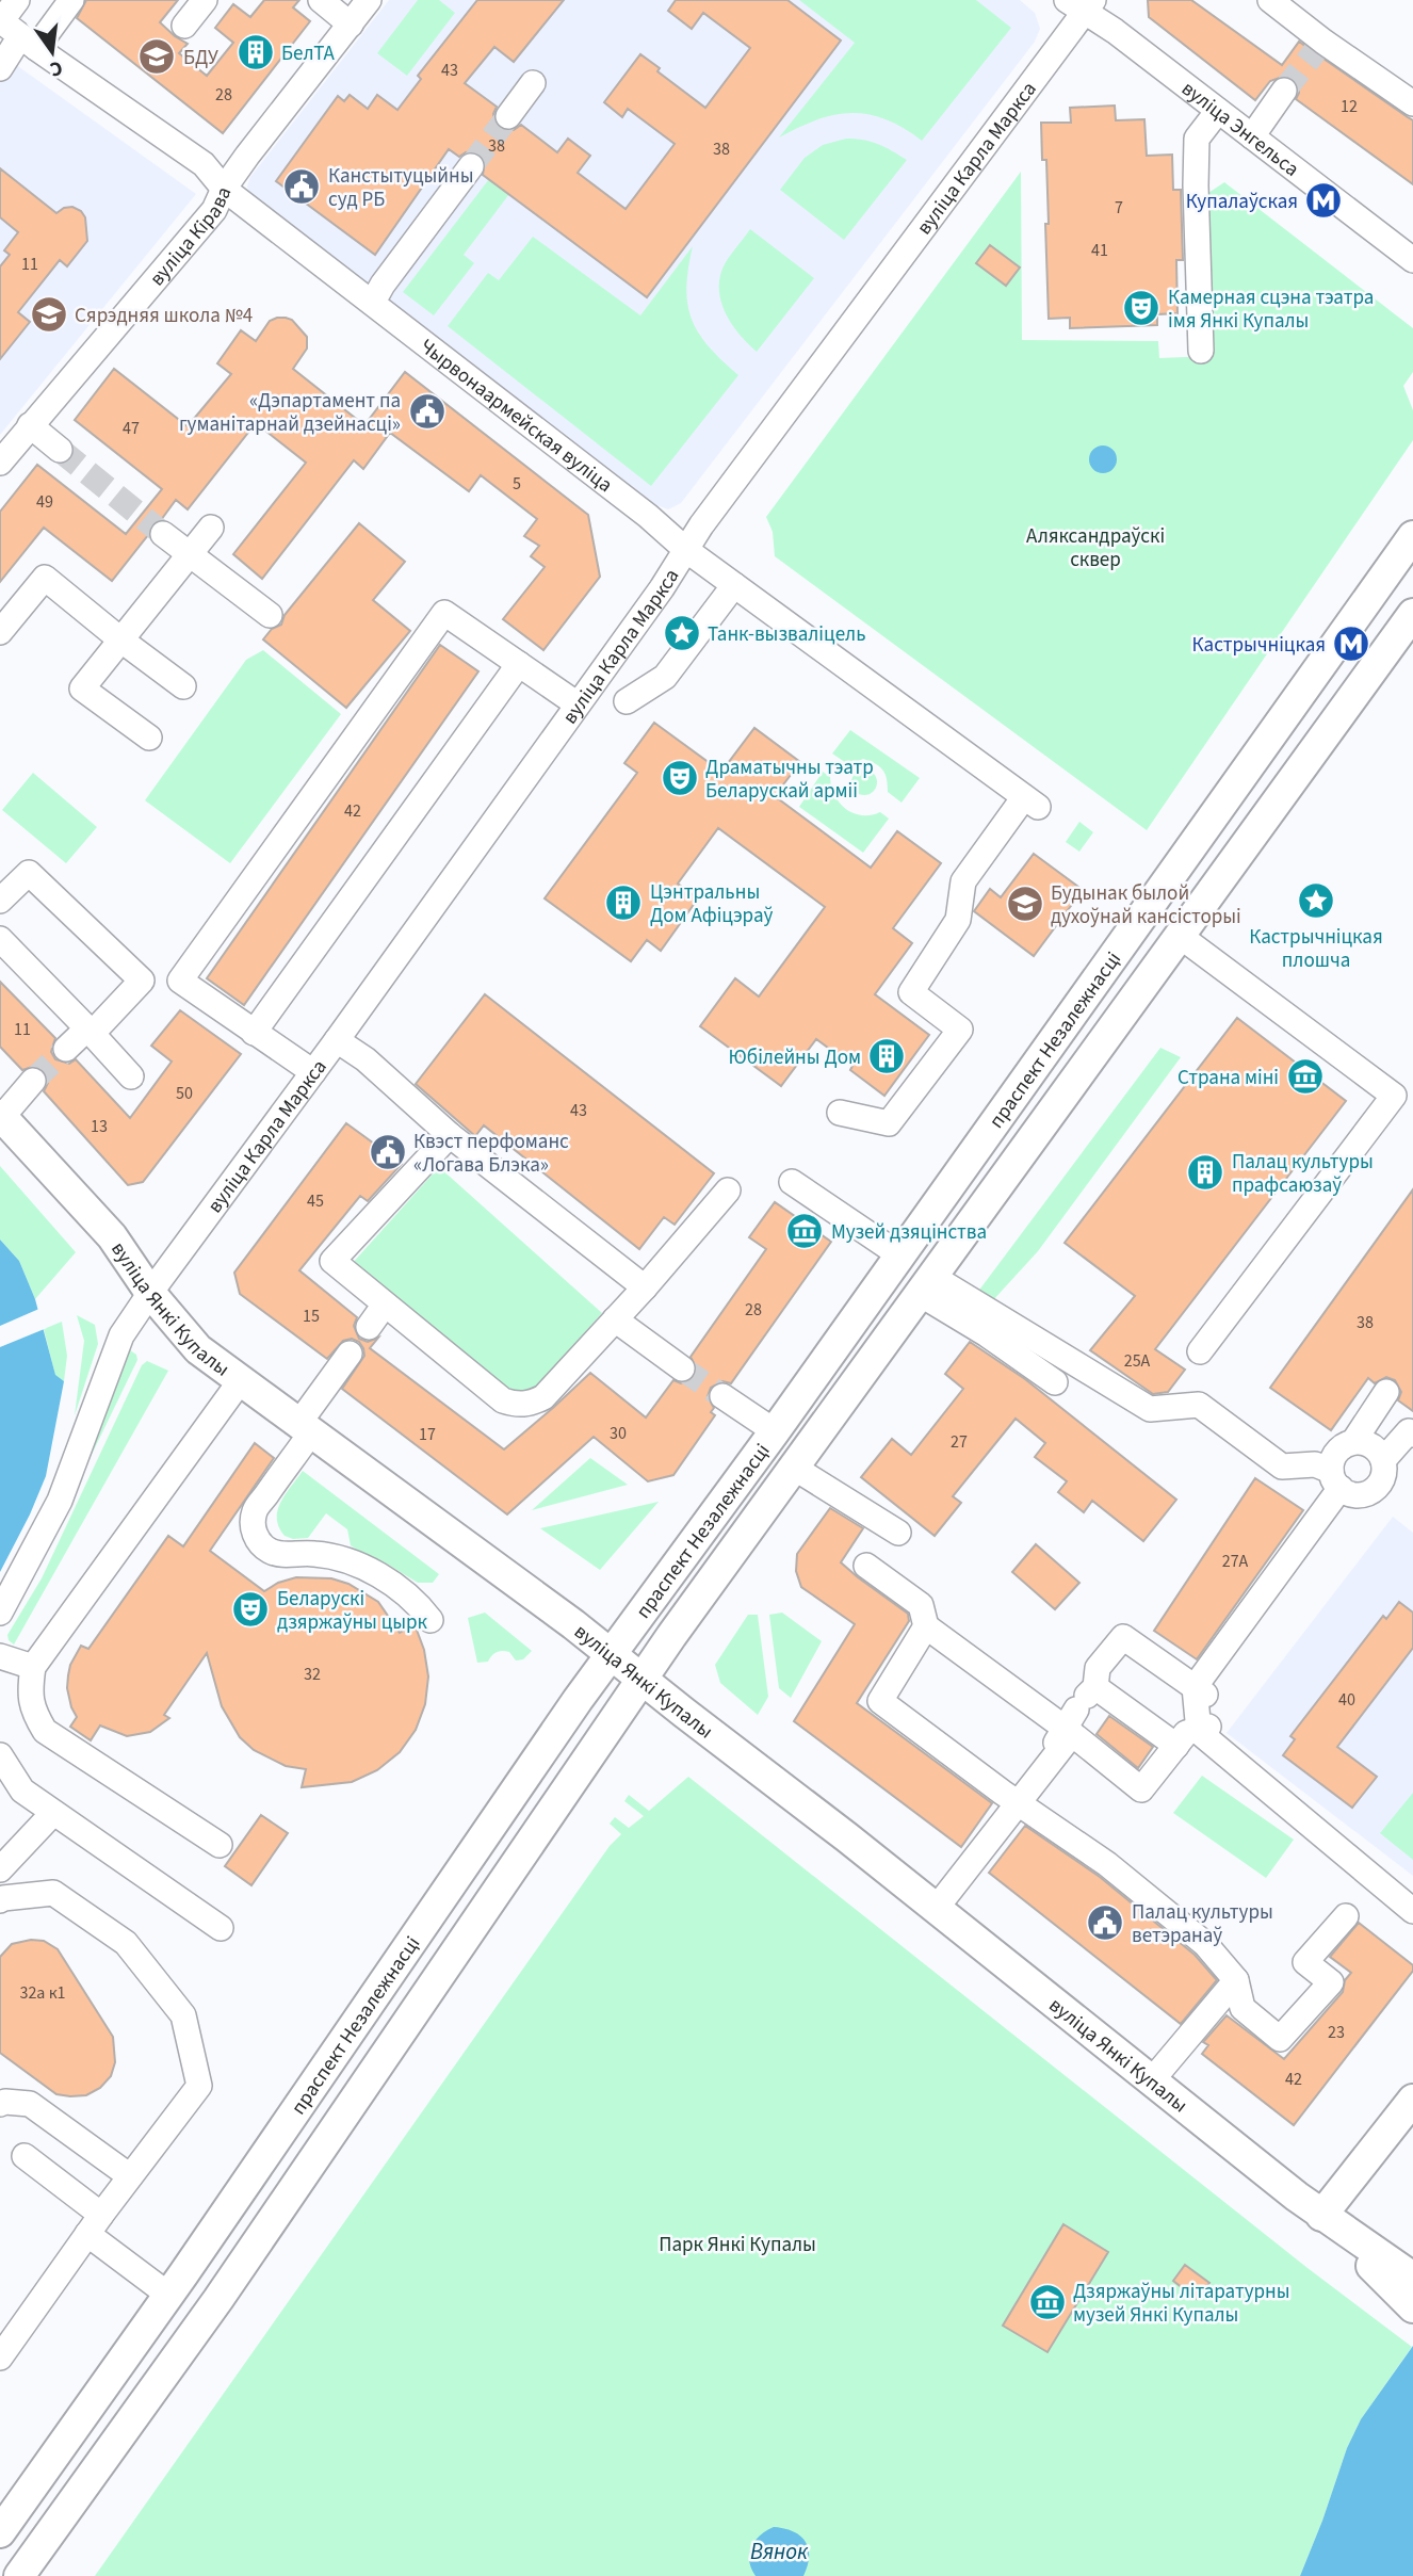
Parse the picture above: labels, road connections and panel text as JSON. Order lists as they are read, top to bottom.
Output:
{
  "streets": {
    "main road": ["праспект Незалежнасці", "вуліца Янкі Купалы"],
    "street": [
      "вуліца Энгельса",
      "вуліца Карла Маркса",
      "вуліца Кірава",
      "Чырвонаармейская вуліца"
    ]
  },
  "crossings": [
    ["вуліца Энгельса", "вуліца Карла Маркса"],
    ["вуліца Карла Маркса", "Чырвонаармейская вуліца"],
    ["вуліца Карла Маркса", "вуліца Янкі Купалы"],
    ["вуліца Кірава", "Чырвонаармейская вуліца"],
    ["праспект Незалежнасці", "вуліца Янкі Купалы"]
  ],
  "water": ["Вянок"],
  "parks": ["Аляксандраўскі сквер", "Парк Янкі Купалы"],
  "places": {
    "building": [
      "БелТА",
      "Цэнтральны Дом Афіцэраў",
      "Юбілейны Дом",
      "Палац культуры прафсаюзаў"
    ],
    "school or university": ["БДУ", "Сярэдняя школа №4", "Будынак былой духоўнай кансісторыі"],
    "public building": [
      "Канстытуцыйны суд РБ",
      "«Дэпартамент па гуманітарнай дзейнасці»",
      "Квэст перфоманс «Логава Блэка»",
      "Палац культуры ветэранаў"
    ],
    "metro station": ["Купалаўская", "Кастрычніцкая"],
    "theatre": ["Камерная сцэна тэатра імя Янкі Купалы", "Драматычны тэатр Беларускай арміі", "Беларускі дзяржаўны цырк"],
    "place": ["Танк-вызваліцель", "Кастрычніцкая плошча"],
    "museum": ["Страна міні", "Музей дзяцінства", "Дзяржаўны літаратурны музей Янкі Купалы"]
  },
  "house_numbers": [
    "43",
    "28",
    "12",
    "38",
    "38",
    "7",
    "41",
    "11",
    "47",
    "5",
    "49",
    "42",
    "11",
    "50",
    "43",
    "13",
    "45",
    "28",
    "15",
    "38",
    "25А",
    "30",
    "17",
    "27",
    "27А",
    "32",
    "40",
    "32a к1",
    "23",
    "42"
  ],
  "north": "bottom"
}
